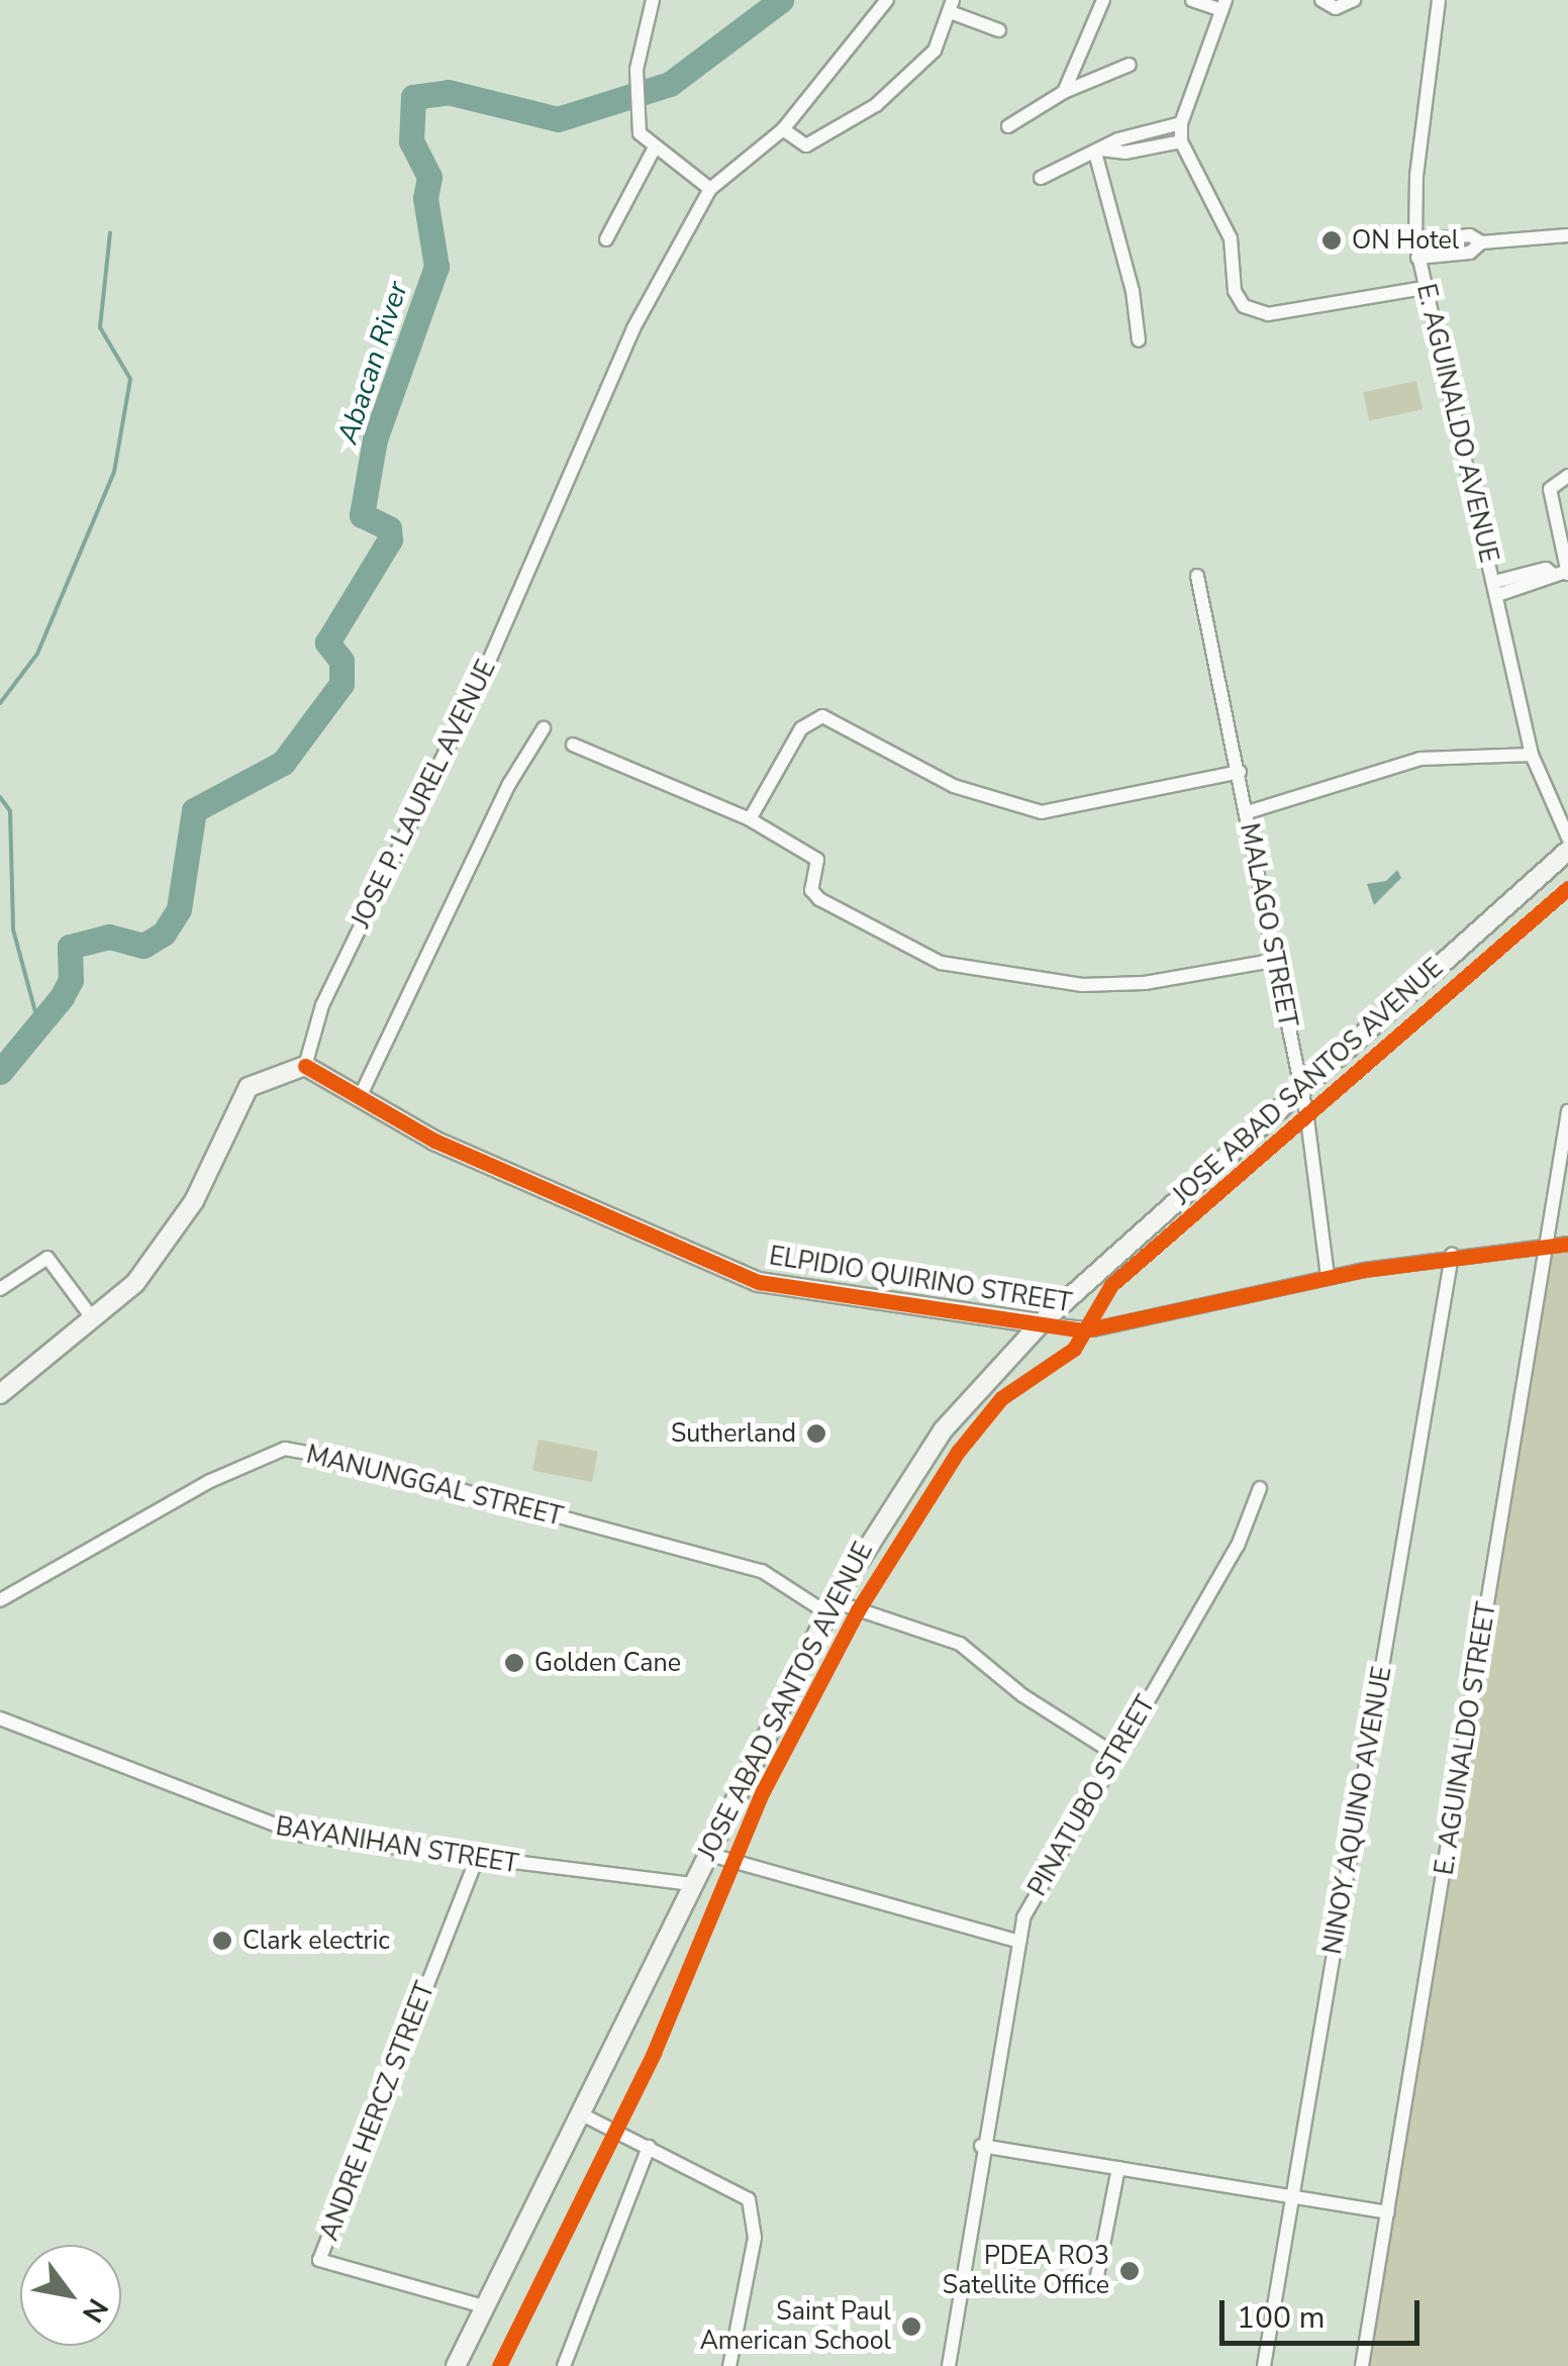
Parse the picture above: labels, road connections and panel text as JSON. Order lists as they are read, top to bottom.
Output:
{
  "streets": {
    "main road": ["JOSE ABAD SANTOS AVENUE", "ELPIDIO QUIRINO STREET"],
    "street": [
      "E. AGUINALDO AVENUE",
      "JOSE P. LAUREL AVENUE",
      "MALAGO STREET",
      "MANUNGGAL STREET",
      "E. AGUINALDO STREET",
      "PINATUBO STREET",
      "NINOY AQUINO AVENUE",
      "BAYANIHAN STREET",
      "ANDRE HERCZ STREET"
    ]
  },
  "crossings": [
    ["JOSE P. LAUREL AVENUE", "ELPIDIO QUIRINO STREET"],
    ["MALAGO STREET", "JOSE ABAD SANTOS AVENUE"],
    ["MALAGO STREET", "ELPIDIO QUIRINO STREET"],
    ["JOSE ABAD SANTOS AVENUE", "ELPIDIO QUIRINO STREET"],
    ["JOSE ABAD SANTOS AVENUE", "MANUNGGAL STREET"],
    ["JOSE ABAD SANTOS AVENUE", "BAYANIHAN STREET"],
    ["JOSE ABAD SANTOS AVENUE", "ANDRE HERCZ STREET"],
    ["ELPIDIO QUIRINO STREET", "E. AGUINALDO STREET"],
    ["ELPIDIO QUIRINO STREET", "NINOY AQUINO AVENUE"],
    ["MANUNGGAL STREET", "PINATUBO STREET"],
    ["BAYANIHAN STREET", "ANDRE HERCZ STREET"]
  ],
  "water": ["Abacan River"],
  "places": [
    "ON Hotel",
    "Sutherland",
    "Golden Cane",
    "Clark electric",
    "PDEA RO3 Satellite Office",
    "Saint Paul American School"
  ],
  "scale_bar": "100 m",
  "north": "bottom right"
}
